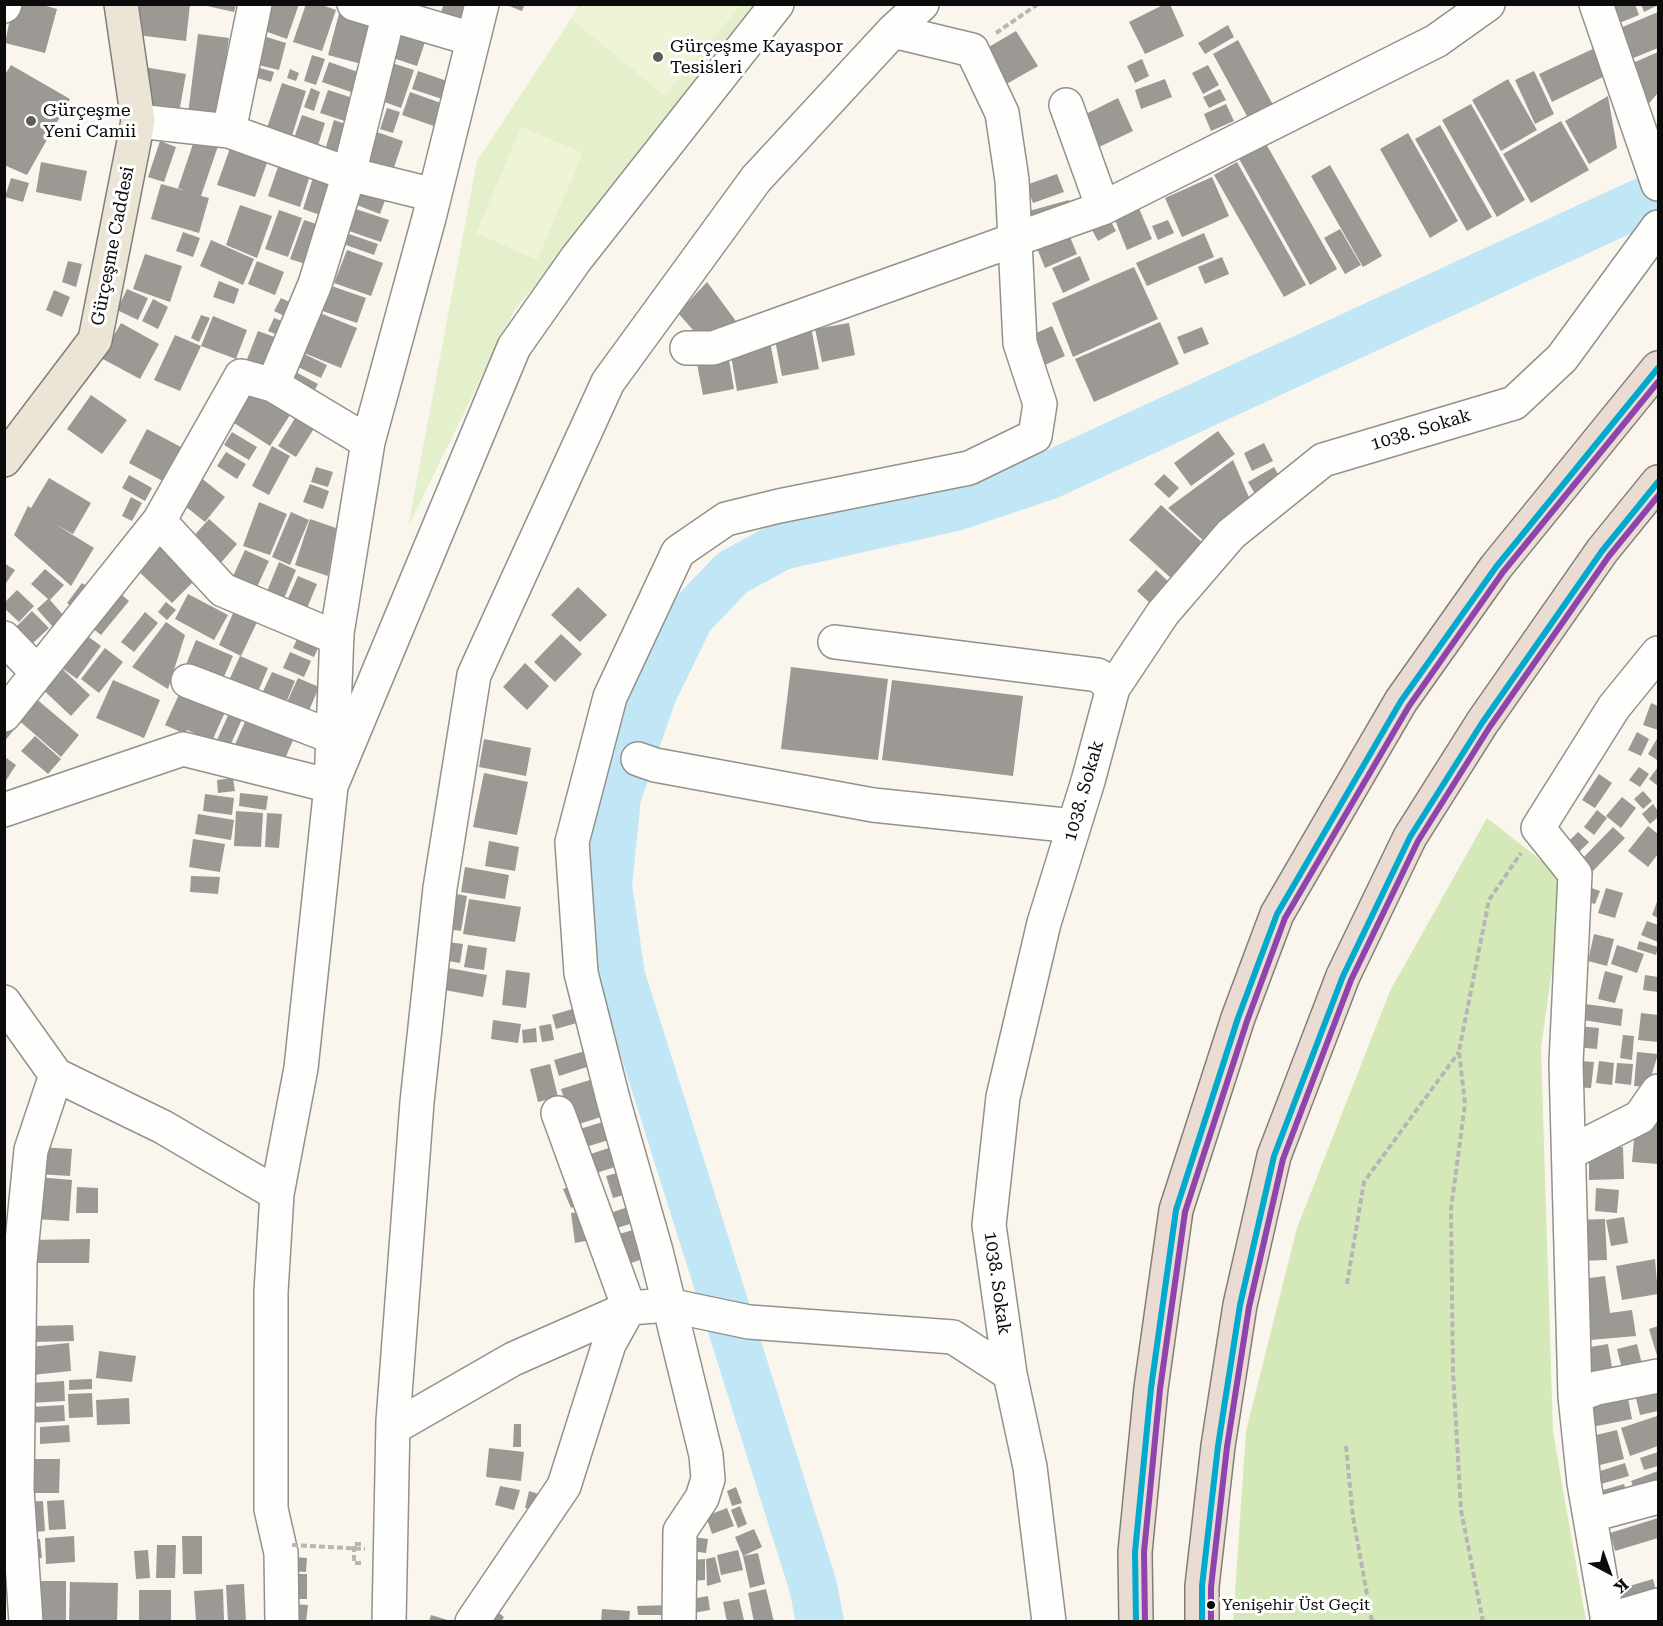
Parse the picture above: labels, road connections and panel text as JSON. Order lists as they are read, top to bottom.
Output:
{
  "streets": {
    "main road": ["Gürçeşme Caddesi"],
    "street": ["1038. Sokak"]
  },
  "places": ["Gürçeşme Kayaspor Tesisleri", "Gürçeşme Yeni Camii", "Yenişehir Üst Geçit"],
  "north": "bottom right"
}
